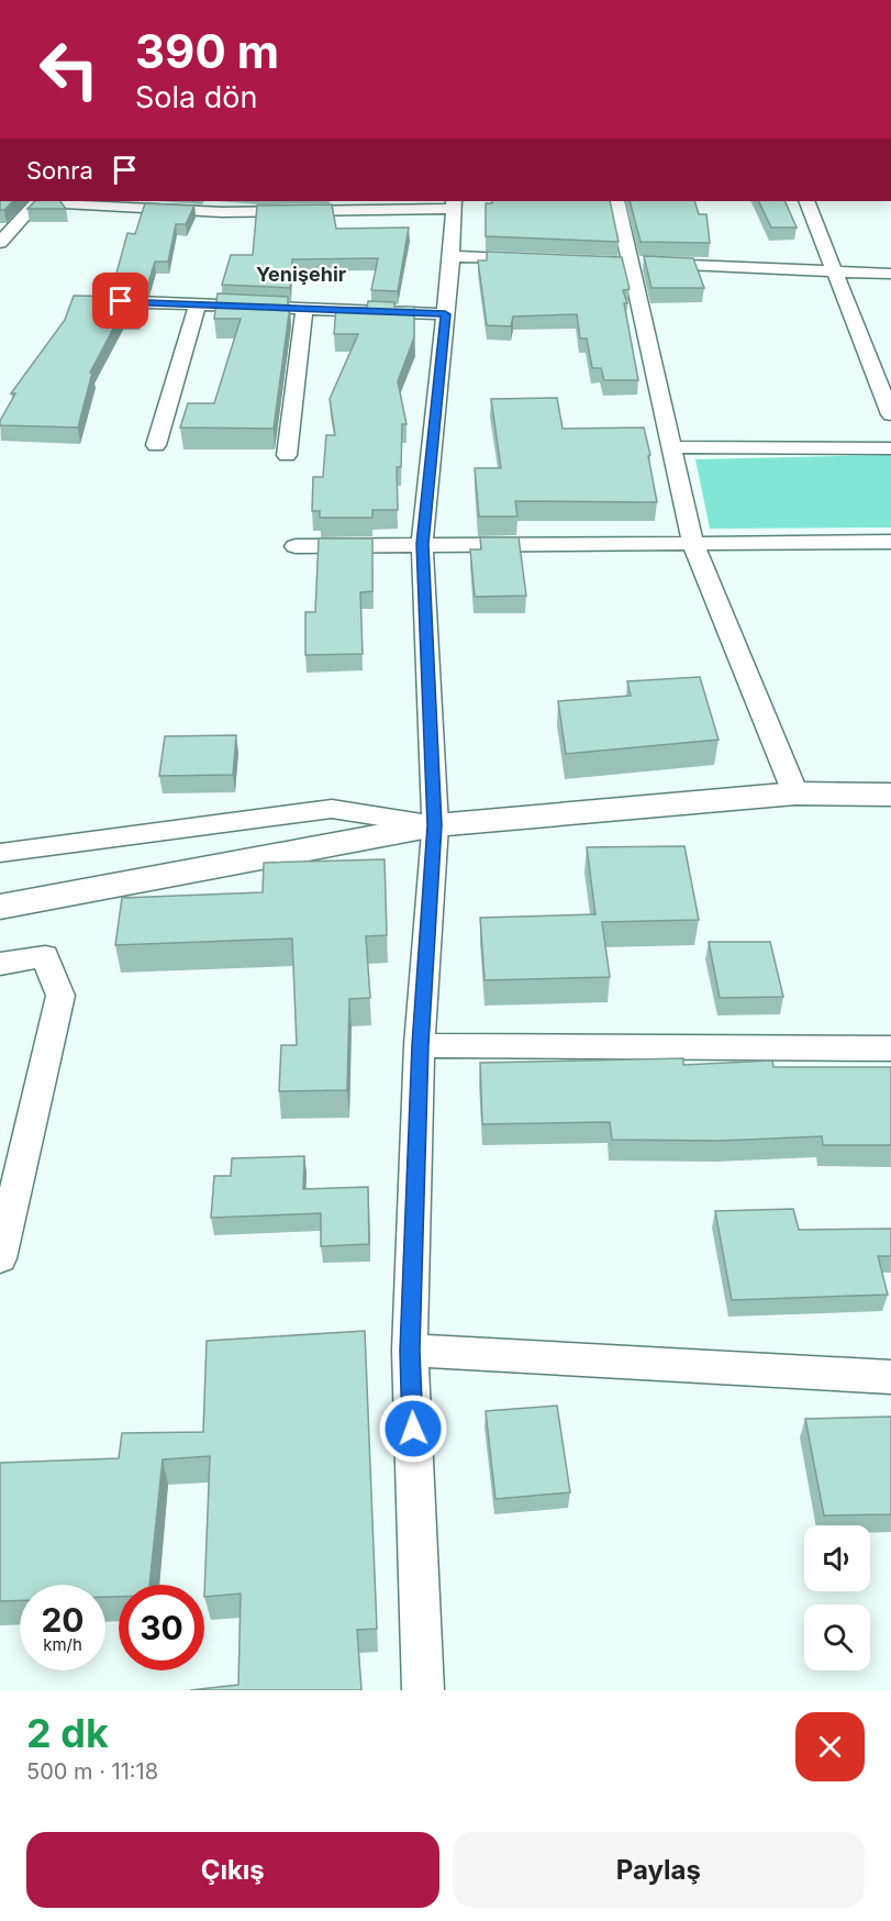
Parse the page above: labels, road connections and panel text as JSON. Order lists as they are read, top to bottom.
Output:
{
  "districts": ["Yenişehir"],
  "page": {
    "turn": ["390 m", "Sola dön"],
    "then": "Sonra",
    "speed": "20 km/h",
    "limit": "30",
    "heading": ["2 dk", "500 m · 11:18"],
    "buttons": ["Çıkış", "Paylaş"]
  }
}
